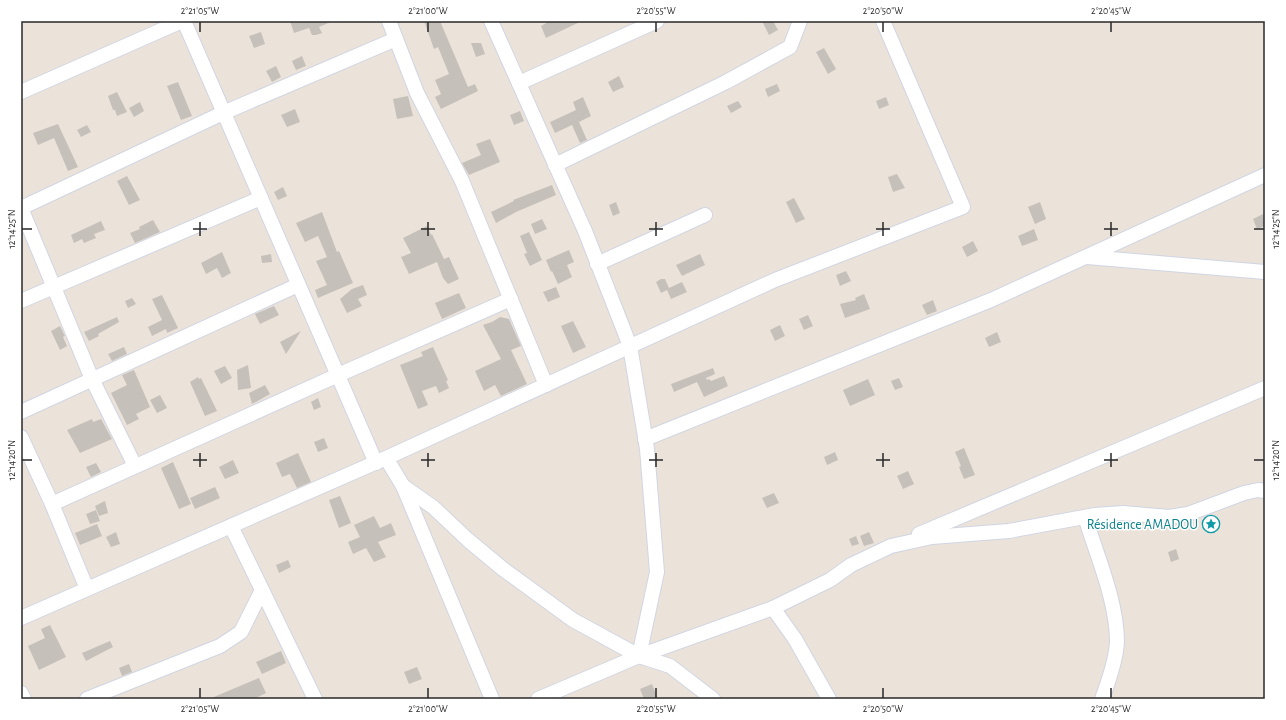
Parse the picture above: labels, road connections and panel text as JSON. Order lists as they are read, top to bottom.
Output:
{
  "places": {
    "place": ["Résidence AMADOU"]
  },
  "coordinates": [
    "2°21'05\"W",
    "2°21'00\"W",
    "2°20'55\"W",
    "2°20'50\"W",
    "2°20'45\"W",
    "12°14'25\"N",
    "12°14'20\"N"
  ]
}
